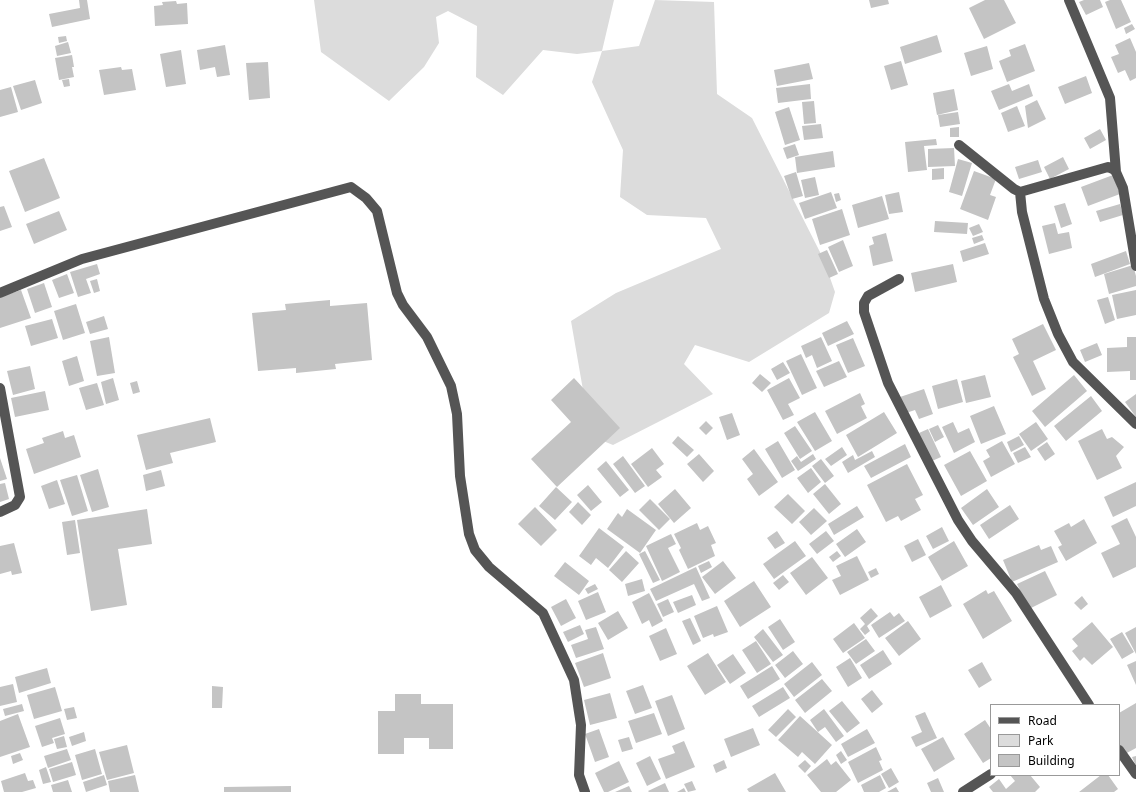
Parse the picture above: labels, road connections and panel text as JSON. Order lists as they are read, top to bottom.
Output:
{
  "legend": ["Road", "Park", "Building"]
}
